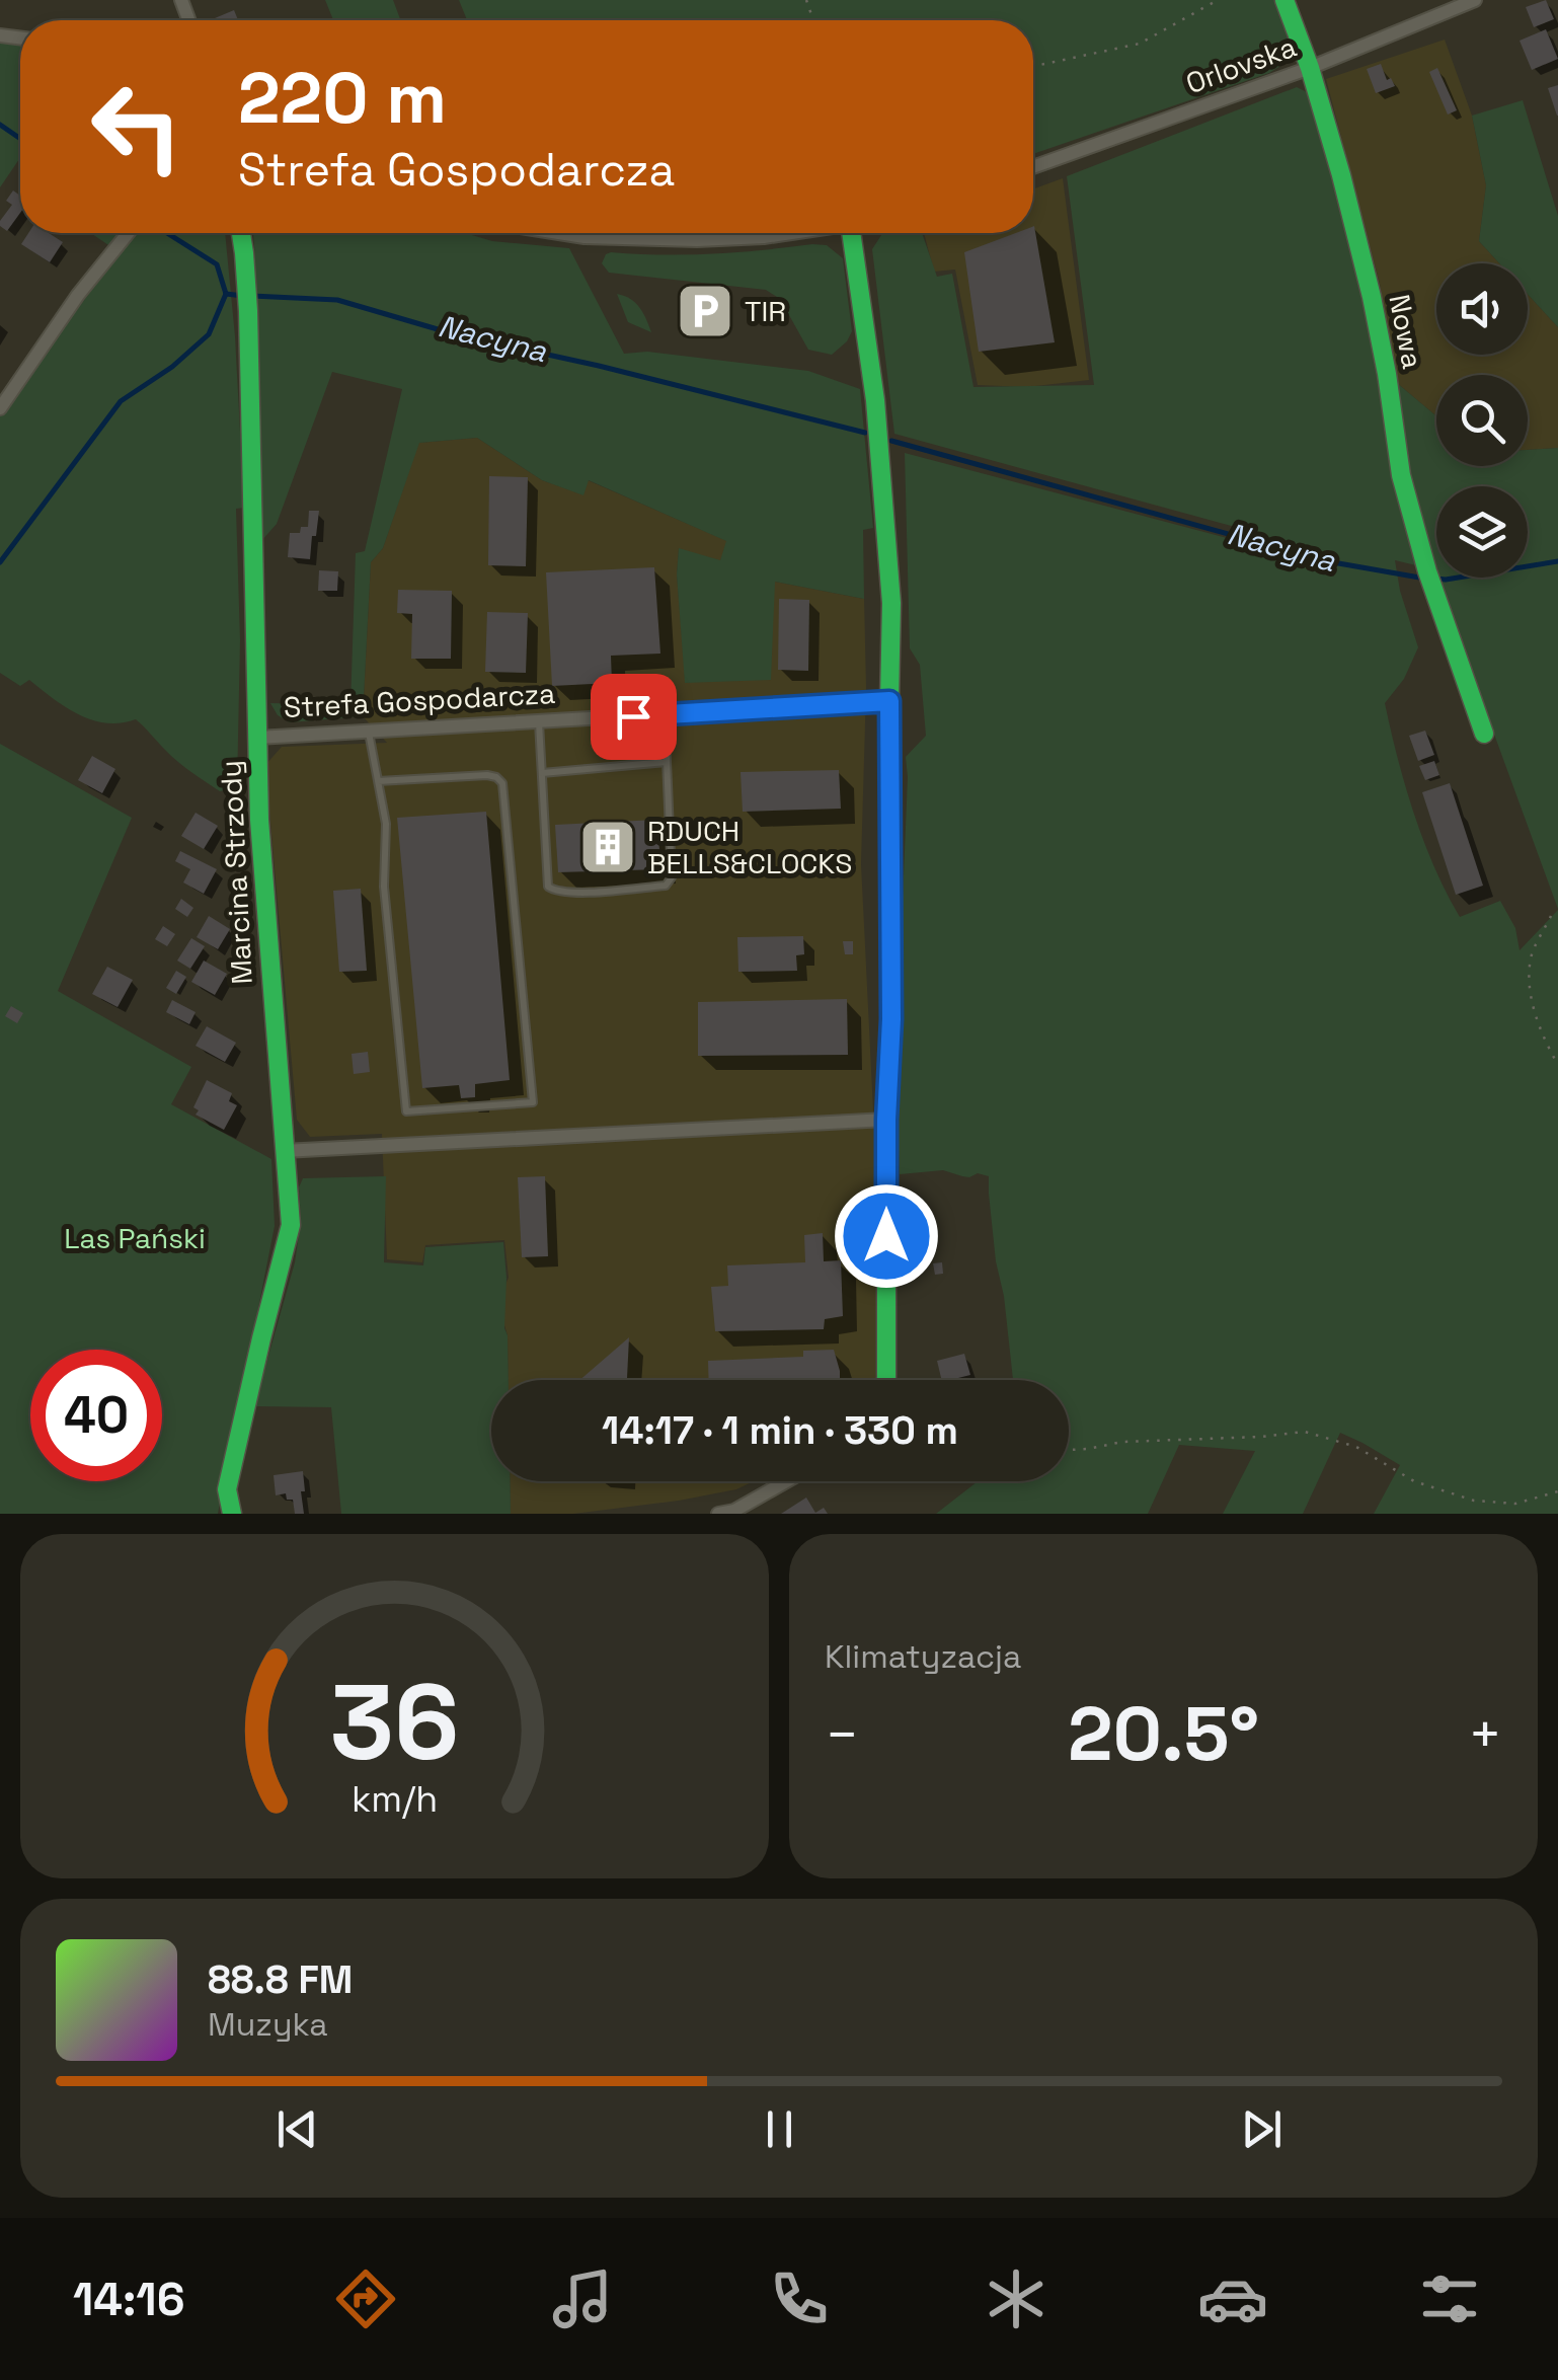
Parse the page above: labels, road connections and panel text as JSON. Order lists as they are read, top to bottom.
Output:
{
  "streets": {
    "street": [
      "Orlovska",
      "Nowa",
      "Strefa Gospodarcza",
      "Marcina Strzody"
    ]
  },
  "crossings": [
    ["Orlovska", "Nowa"],
    ["Strefa Gospodarcza", "Marcina Strzody"]
  ],
  "water": ["Nacyna"],
  "parks": ["Las Pański"],
  "places": {
    "parking": ["TIR"],
    "building": ["RDUCH BELLS&CLOCKS"]
  },
  "page": {
    "turn": ["220 m", "Strefa Gospodarcza"],
    "limit": "40",
    "trip": "14:17 · 1 min · 330 m",
    "tile": "Klimatyzacja",
    "heat": ["−", "20.5°", "+"],
    "song": ["88.8 FM", "Muzyka"],
    "tabs": "14:16",
    "gauge": ["36", "km/h"]
  }
}
